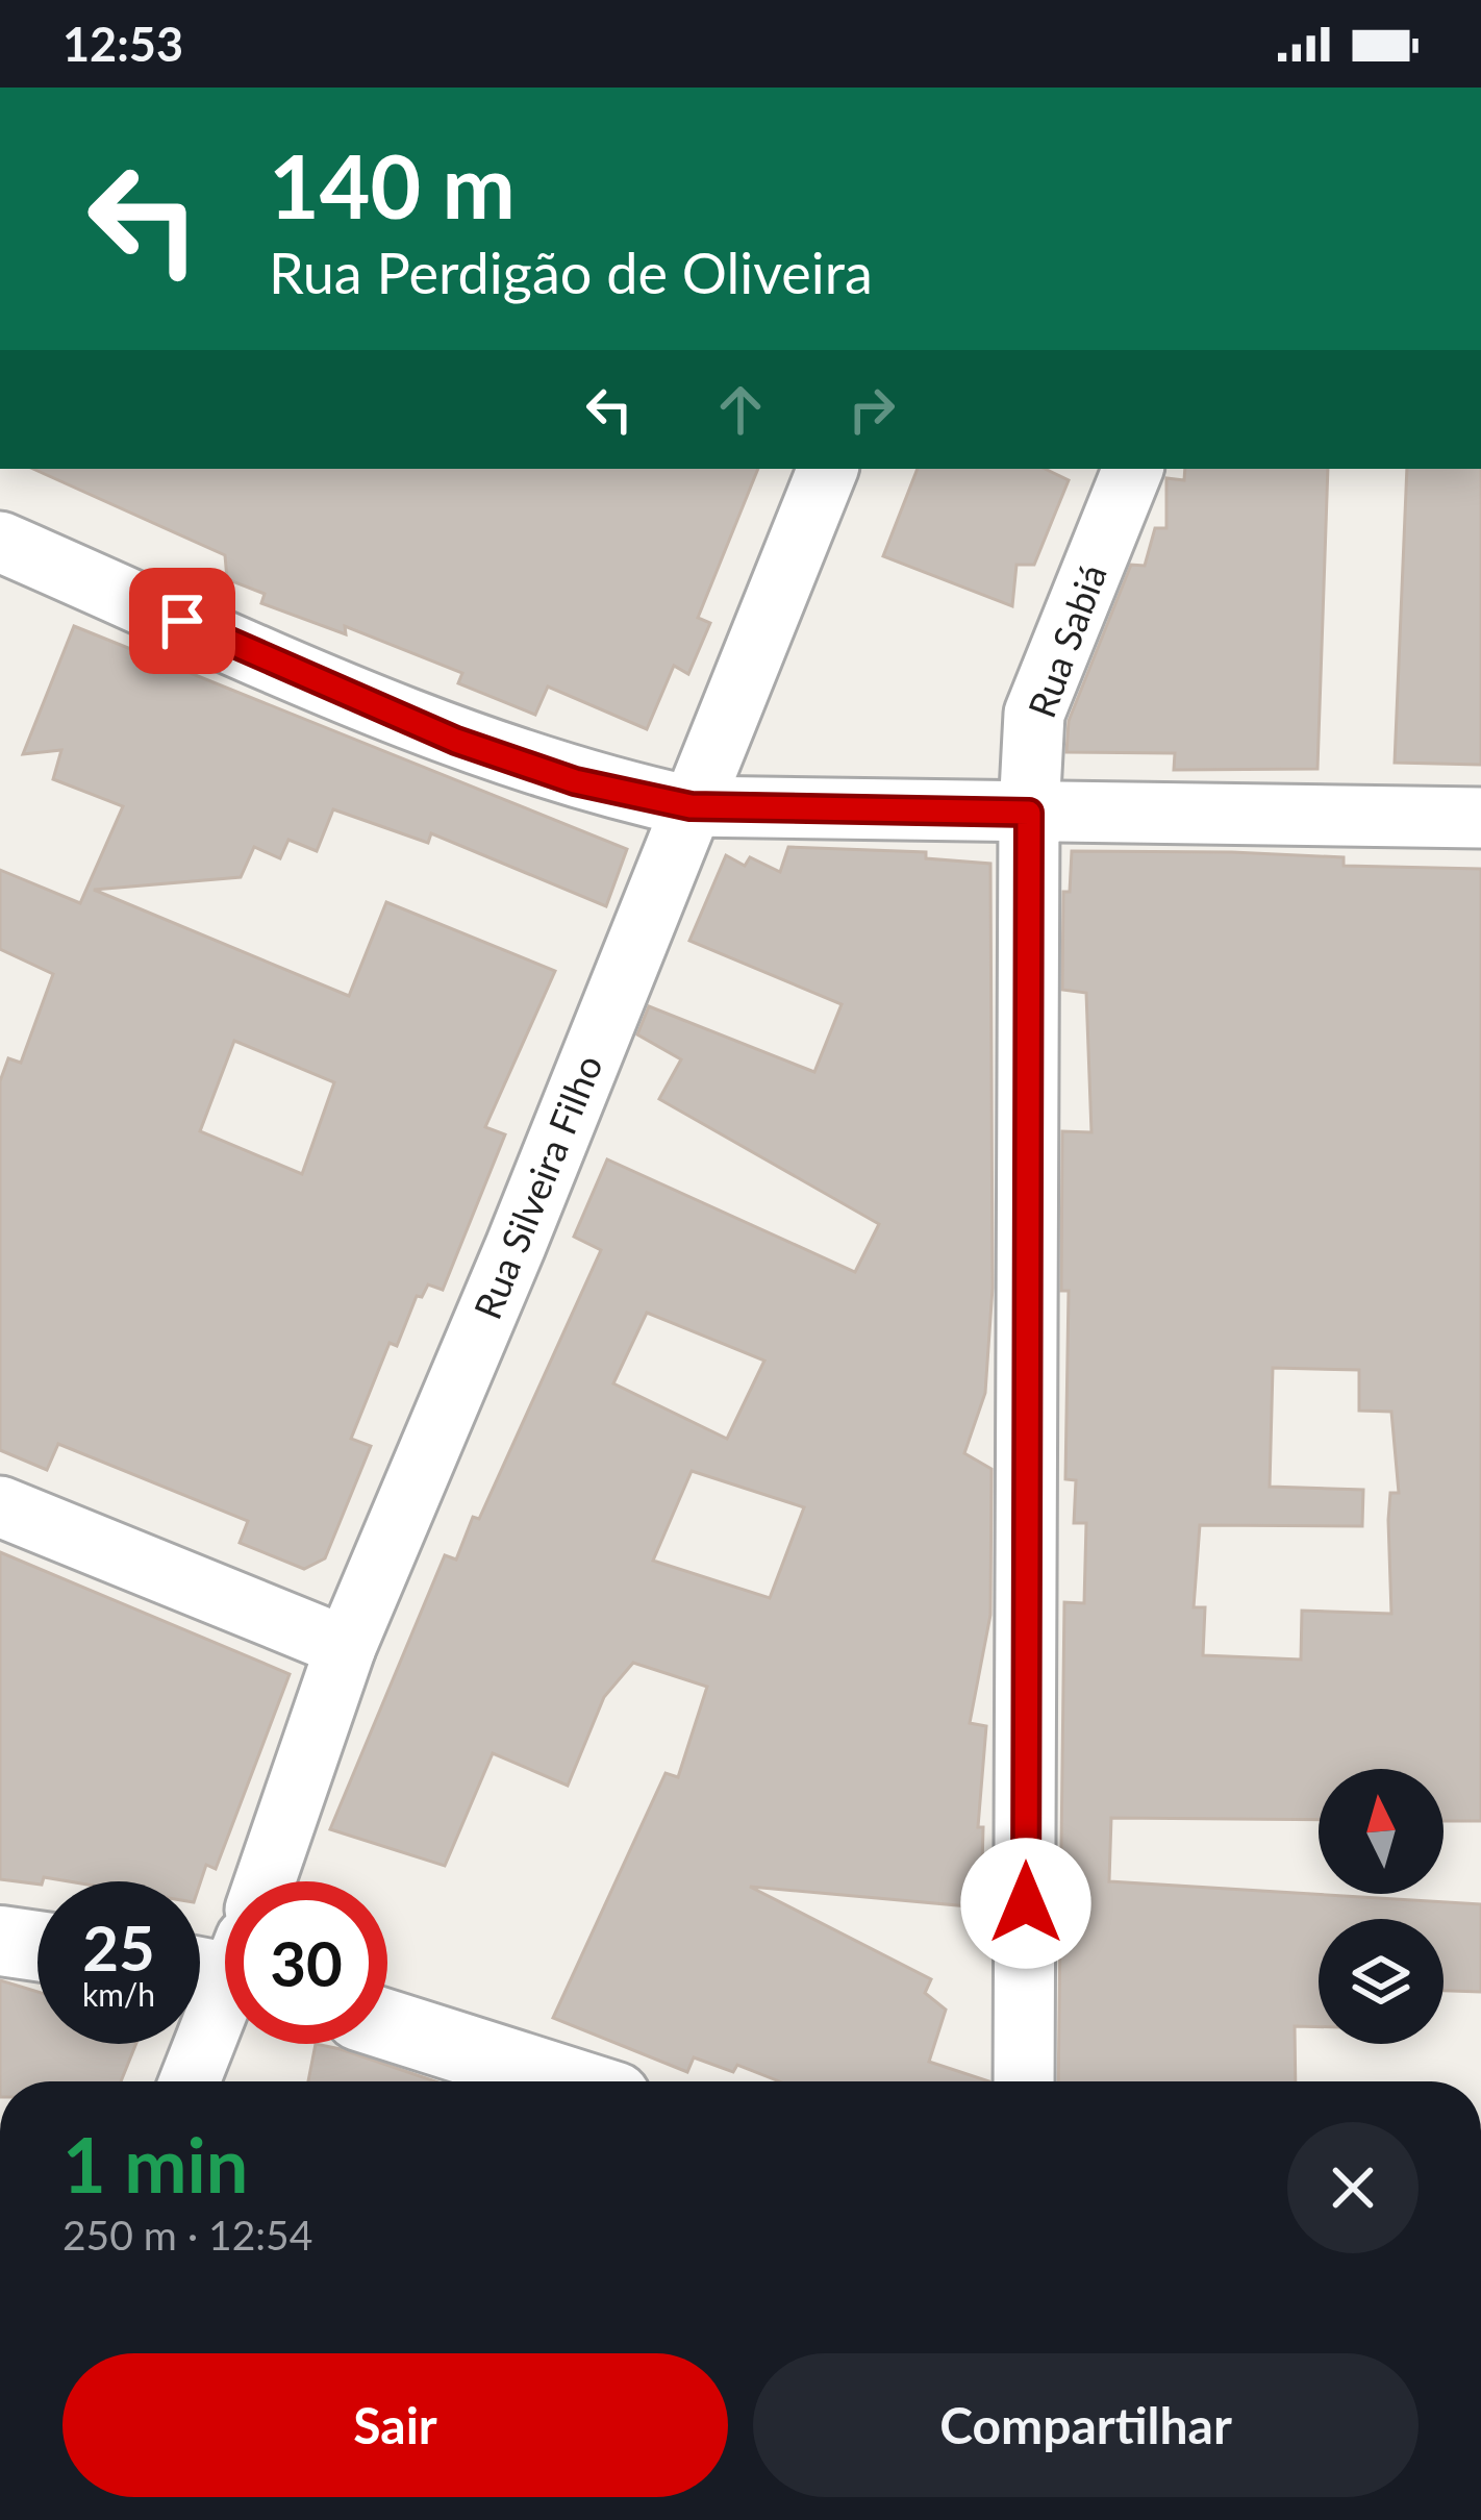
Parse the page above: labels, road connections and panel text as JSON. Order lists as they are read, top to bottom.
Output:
{
  "streets": {
    "street": ["Rua Sabiá", "Rua Silveira Filho"]
  },
  "north": "top",
  "page": {
    "status": "12:53",
    "turn": ["140 m", "Rua Perdigão de Oliveira"],
    "speed": "25 km/h",
    "limit": "30",
    "heading": ["1 min", "250 m · 12:54"],
    "buttons": ["Sair", "Compartilhar"]
  }
}
